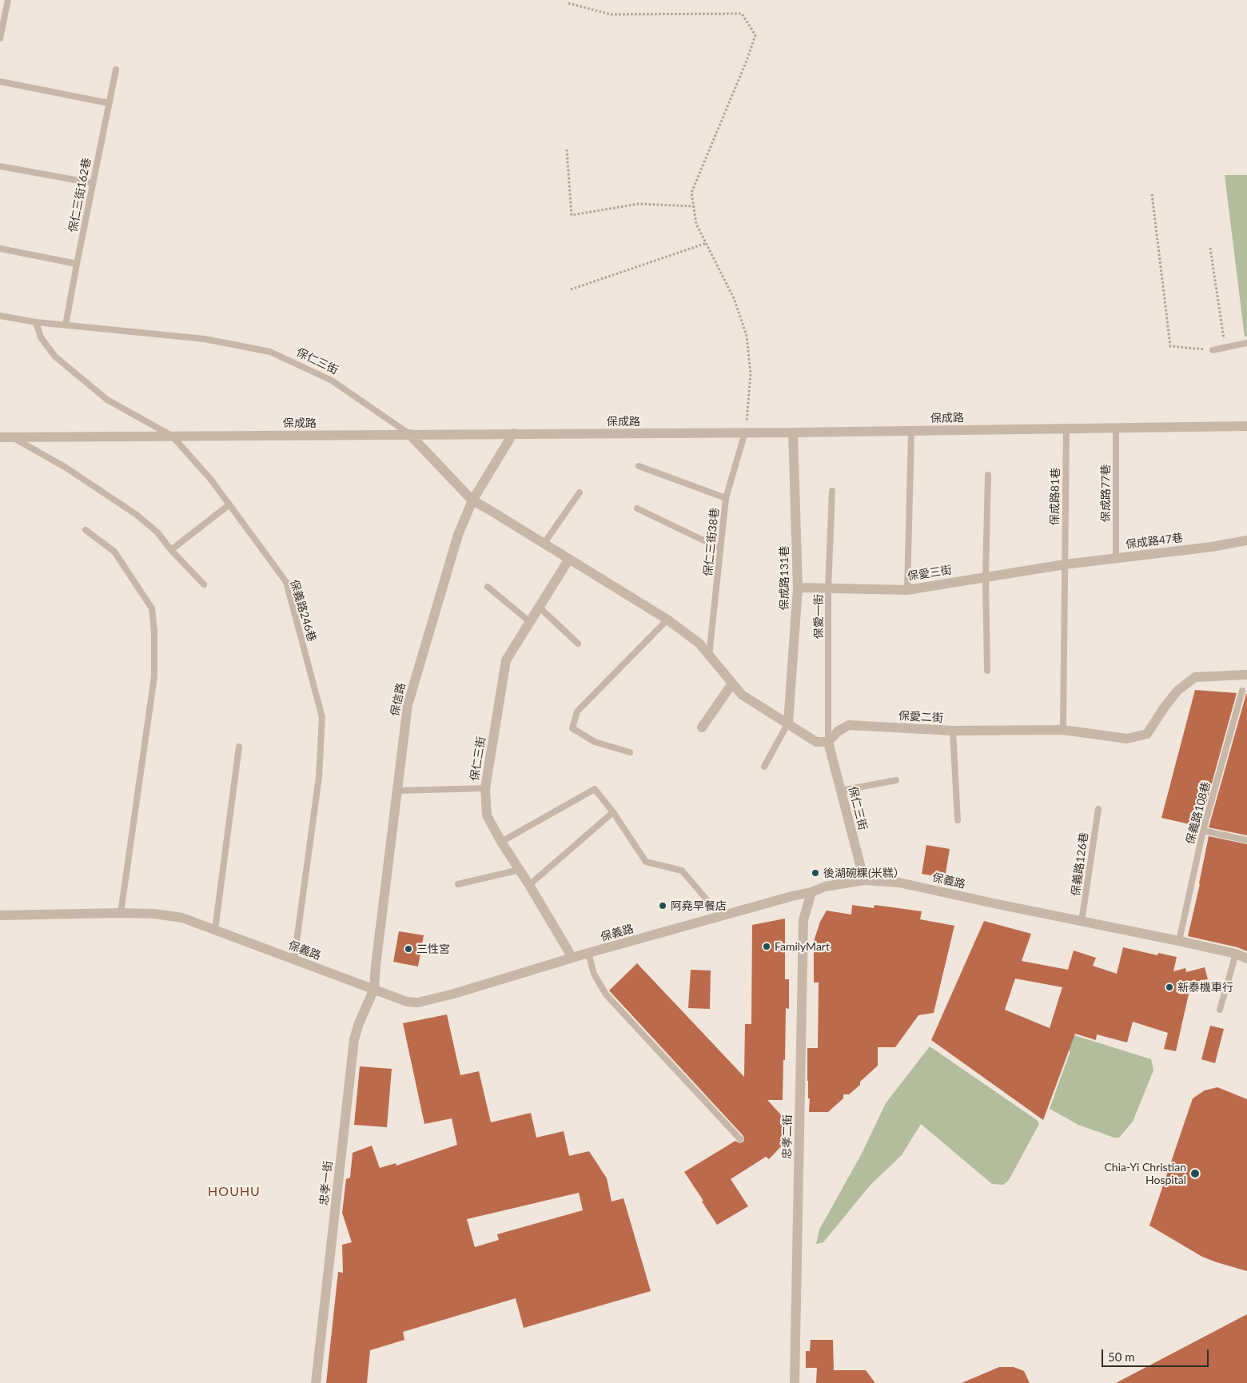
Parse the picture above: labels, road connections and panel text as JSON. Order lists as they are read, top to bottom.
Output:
{
  "streets": {
    "street": [
      "保仁三街",
      "保成路",
      "保成路47巷",
      "保愛三街",
      "保成路131巷",
      "保信路",
      "保愛二街",
      "保義路",
      "忠孝二街",
      "忠孝一街"
    ],
    "lane": [
      "保仁三街162巷",
      "保成路77巷",
      "保成路81巷",
      "保仁三街38巷",
      "保義路246巷",
      "保愛一街",
      "保義路108巷",
      "保義路126巷"
    ]
  },
  "crossings": [
    ["保仁三街162巷", "保仁三街"],
    ["保仁三街", "保成路"],
    ["保仁三街", "保仁三街38巷"],
    ["保仁三街", "保成路131巷"],
    ["保仁三街", "保義路246巷"],
    ["保仁三街", "保愛一街"],
    ["保仁三街", "保信路"],
    ["保仁三街", "保愛二街"],
    ["保仁三街", "保義路"],
    ["保成路", "保成路77巷"],
    ["保成路", "保成路81巷"],
    ["保成路", "保仁三街38巷"],
    ["保成路", "保成路131巷"],
    ["保成路", "保義路246巷"],
    ["保成路", "保信路"],
    ["保成路77巷", "保成路47巷"],
    ["保成路81巷", "保成路47巷"],
    ["保成路81巷", "保愛三街"],
    ["保成路47巷", "保愛三街"],
    ["保愛三街", "保成路131巷"],
    ["保愛三街", "保愛一街"],
    ["保義路246巷", "保義路"],
    ["保愛一街", "保愛二街"],
    ["保信路", "保義路"],
    ["保信路", "忠孝一街"],
    ["保義路108巷", "保義路"],
    ["保義路126巷", "保義路"],
    ["保義路", "忠孝二街"],
    ["保義路", "忠孝一街"]
  ],
  "districts": ["HOUHU"],
  "places": [
    "後湖碗粿(米糕）",
    "阿堯早餐店",
    "FamilyMart",
    "三性宮",
    "新泰機車行",
    "Chia-Yi Christian Hospital"
  ],
  "scale_bar": "50 m"
}
